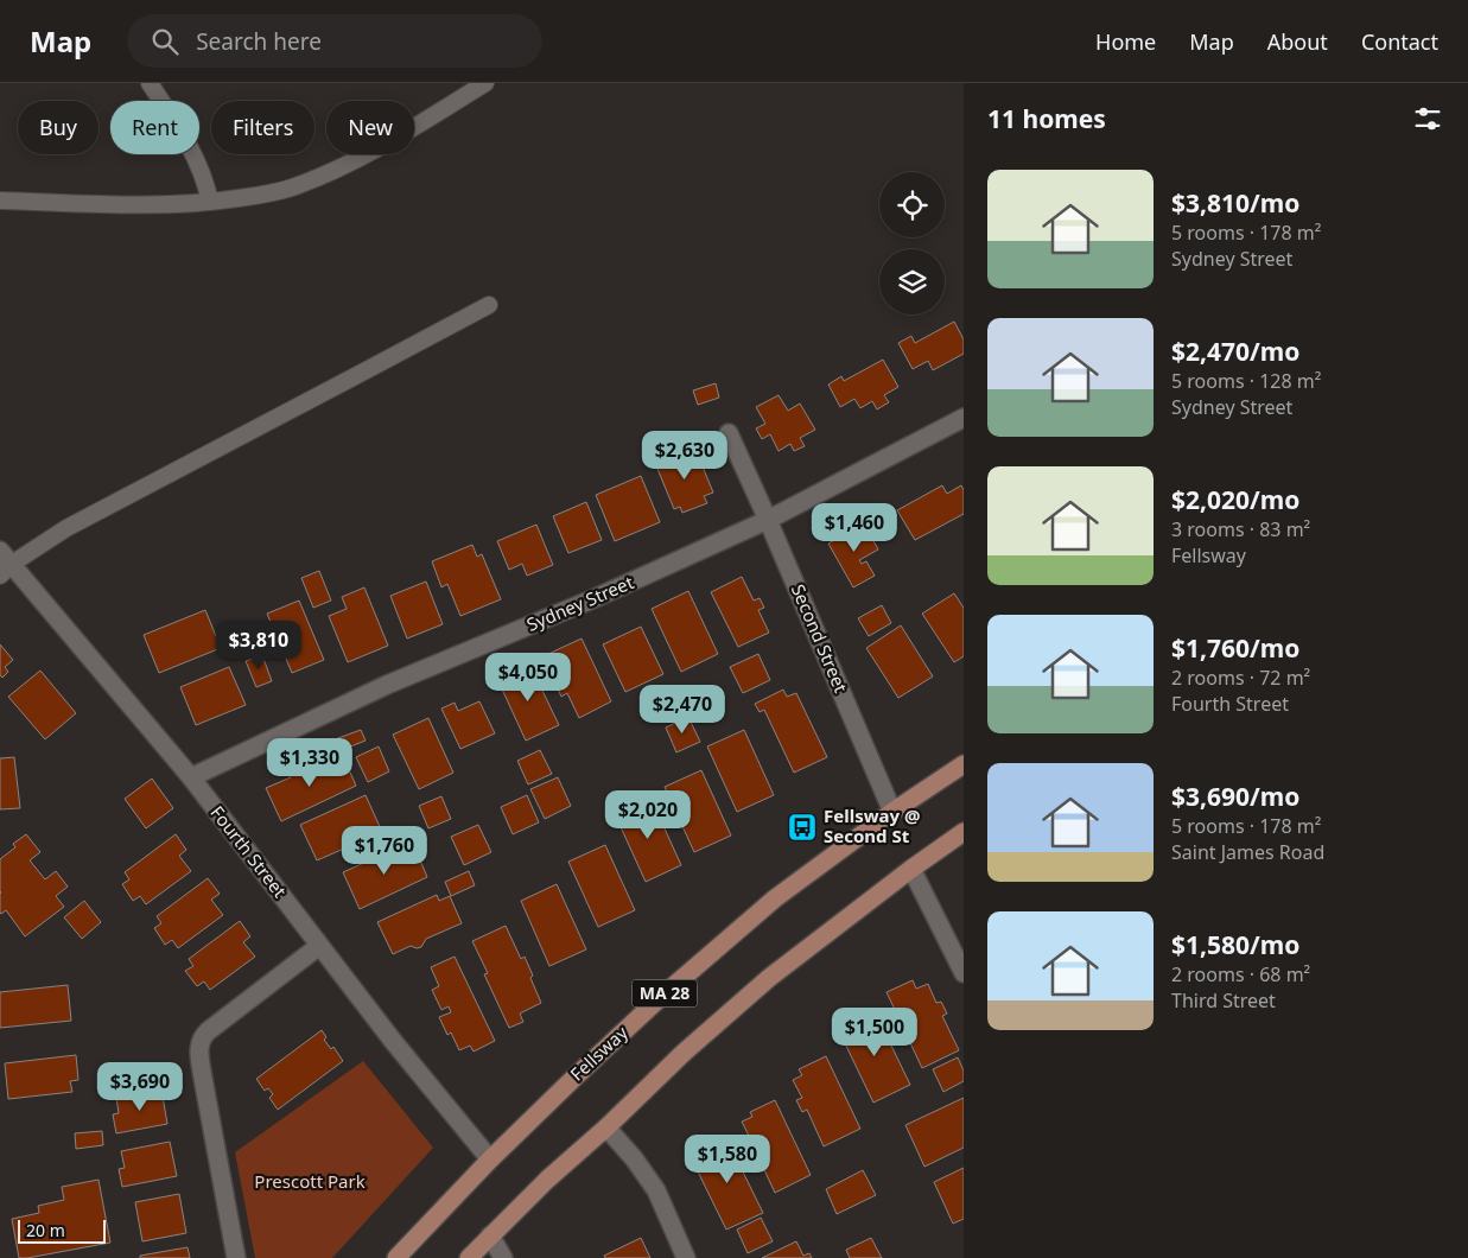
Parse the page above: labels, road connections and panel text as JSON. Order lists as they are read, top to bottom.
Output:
{
  "streets": {
    "main road": ["MA 28", "Fellsway"],
    "street": ["Sydney Street", "Second Street", "Fourth Street"]
  },
  "crossings": [
    ["Sydney Street", "Second Street"],
    ["Sydney Street", "Fourth Street"],
    ["Second Street", "Fellsway"],
    ["Fourth Street", "Fellsway"]
  ],
  "parks": ["Prescott Park"],
  "places": {
    "bus stop": ["Fellsway @ Second St"]
  },
  "scale_bar": "20 m",
  "page": {
    "header": "Map",
    "search": "Search here",
    "nav": [
      "Home",
      "Map",
      "About",
      "Contact"
    ],
    "heading": "11 homes",
    "chip": [
      "Buy",
      "Rent",
      "Filters",
      "New"
    ],
    "list": [
      {
        "name": "$3,810/mo",
        "note": "5 rooms · 178 m² · Sydney Street"
      },
      {
        "name": "$2,470/mo",
        "note": "5 rooms · 128 m² · Sydney Street"
      },
      {
        "name": "$2,020/mo",
        "note": "3 rooms · 83 m² · Fellsway"
      },
      {
        "name": "$1,760/mo",
        "note": "2 rooms · 72 m² · Fourth Street"
      },
      {
        "name": "$3,690/mo",
        "note": "5 rooms · 178 m² · Saint James Road"
      },
      {
        "name": "$1,580/mo",
        "note": "2 rooms · 68 m² · Third Street"
      }
    ],
    "price": [
      "$2,630",
      "$1,460",
      "$3,810",
      "$4,050",
      "$2,470",
      "$1,330",
      "$2,020",
      "$1,760",
      "$1,500",
      "$3,690",
      "$1,580"
    ],
    "scale": "20 m"
  }
}
